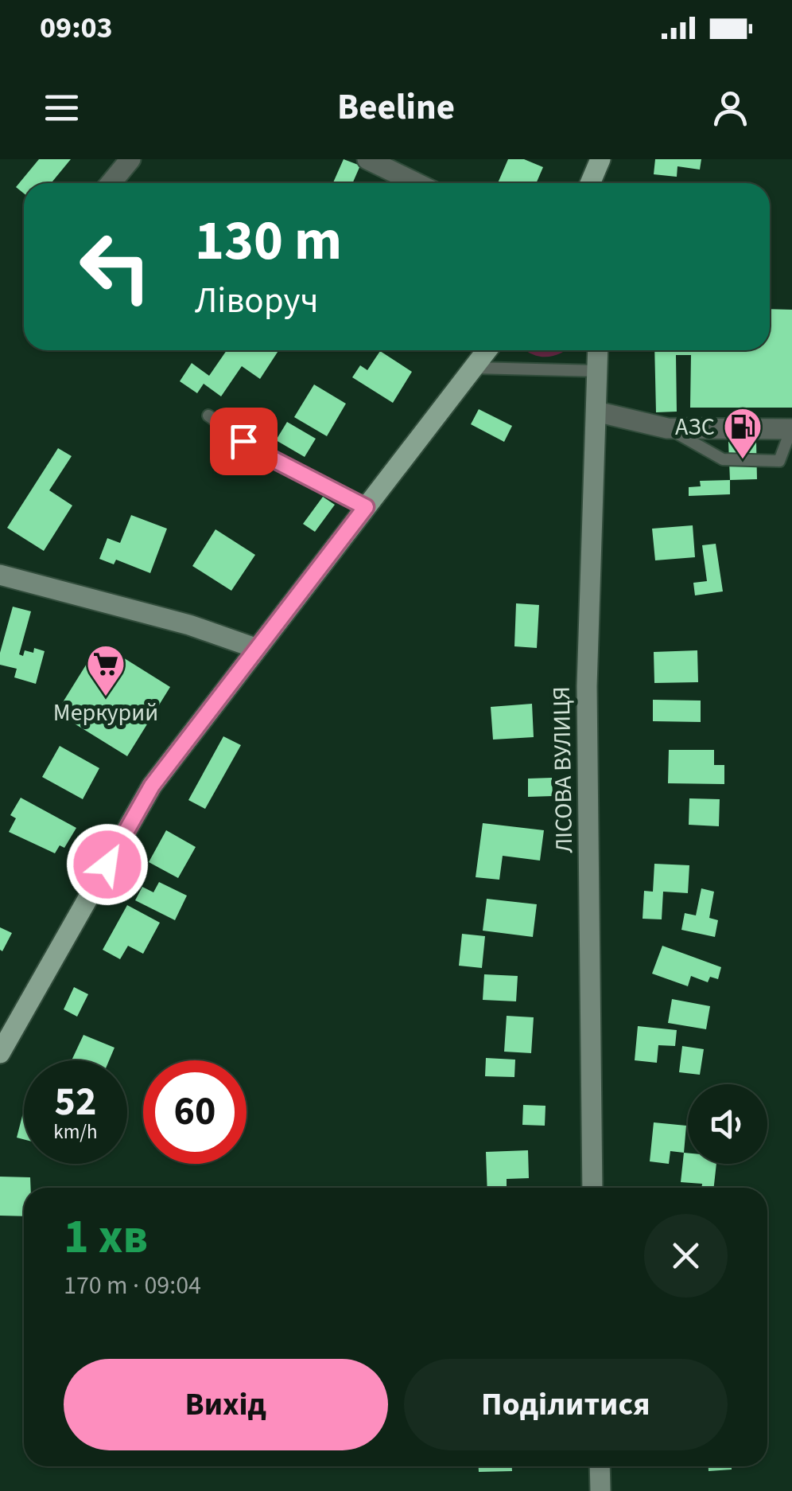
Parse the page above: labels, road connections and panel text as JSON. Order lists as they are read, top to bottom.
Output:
{
  "streets": {
    "street": ["ЛІСОВА ВУЛИЦЯ"]
  },
  "places": {
    "fuel station": ["АЗС"],
    "supermarket": ["Меркурий"]
  },
  "page": {
    "status": "09:03",
    "header": "Beeline",
    "turn": ["130 m", "Ліворуч"],
    "speed": "52 km/h",
    "limit": "60",
    "heading": ["1 хв", "170 m · 09:04"],
    "buttons": ["Вихід", "Поділитися"]
  }
}
